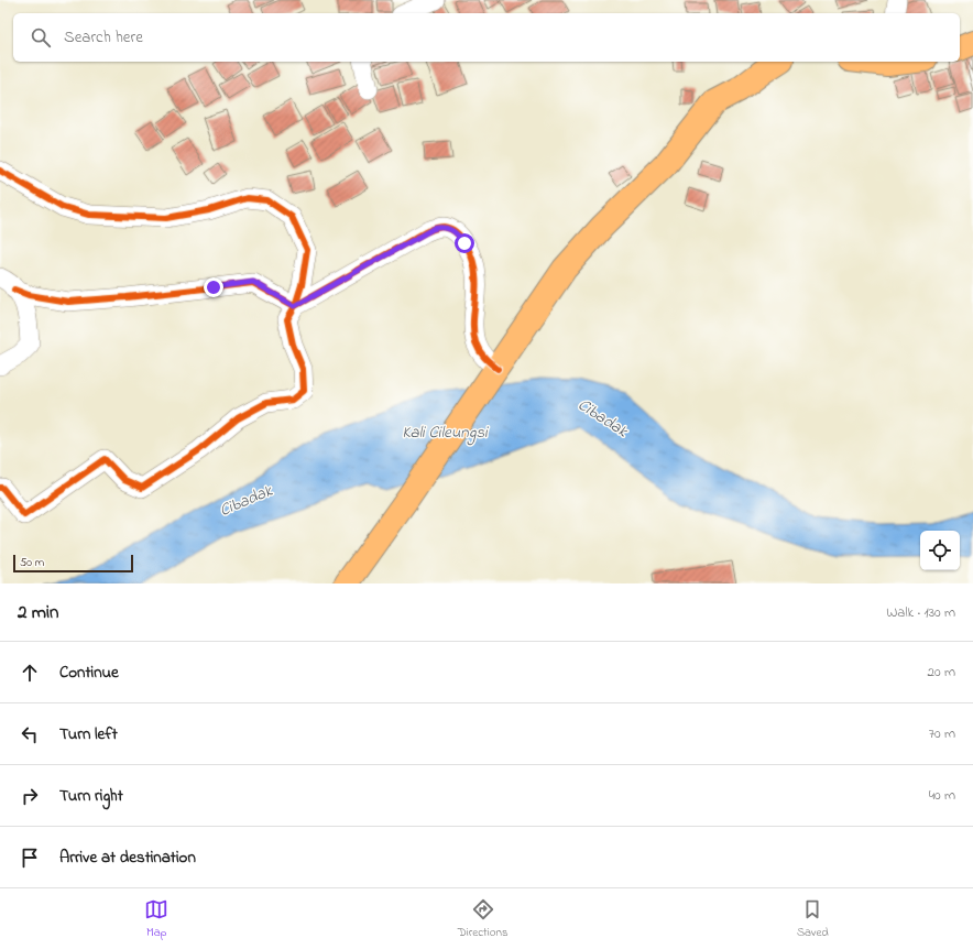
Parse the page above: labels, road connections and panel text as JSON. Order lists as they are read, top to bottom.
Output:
{
  "water": ["Cibadak", "Kali Cileungsi"],
  "scale_bar": "50 m",
  "page": {
    "search": "Search here",
    "scale": "50 m",
    "heading": ["2 min", "Walk · 130 m"],
    "list": [
      ["Continue", "20 m"],
      ["Turn left", "70 m"],
      ["Turn right", "40 m"],
      "Arrive at destination"
    ],
    "nav": ["Map", "Directions", "Saved"]
  }
}
